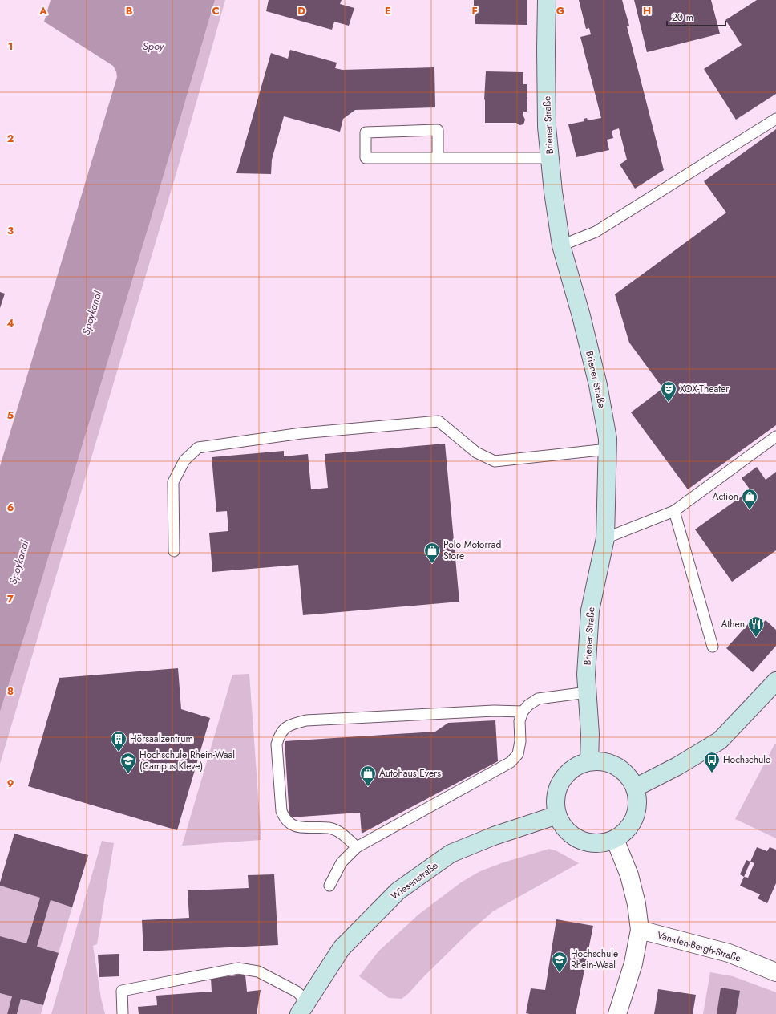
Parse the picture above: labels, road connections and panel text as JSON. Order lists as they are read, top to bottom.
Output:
{
  "streets": {
    "street": ["Briener Straße", "Wiesenstraße", "Van-den-Bergh-Straße"]
  },
  "crossings": [
    ["Briener Straße", "Wiesenstraße"]
  ],
  "water": ["Spoy", "Spoykanal"],
  "places": {
    "theatre": ["XOX-Theater"],
    "shop": ["Action", "Polo Motorrad Store", "Autohaus Evers"],
    "restaurant": ["Athen"],
    "building": ["Hörsaalzentrum"],
    "bus stop": ["Hochschule"],
    "school or university": ["Hochschule Rhein-Waal (Campus Kleve)", "Hochschule Rhein-Waal"]
  },
  "scale_bar": "20 m",
  "grid": {
    "columns": [
      "A",
      "B",
      "C",
      "D",
      "E",
      "F",
      "G",
      "H"
    ],
    "rows": [
      "1",
      "2",
      "3",
      "4",
      "5",
      "6",
      "7",
      "8",
      "9"
    ]
  }
}
